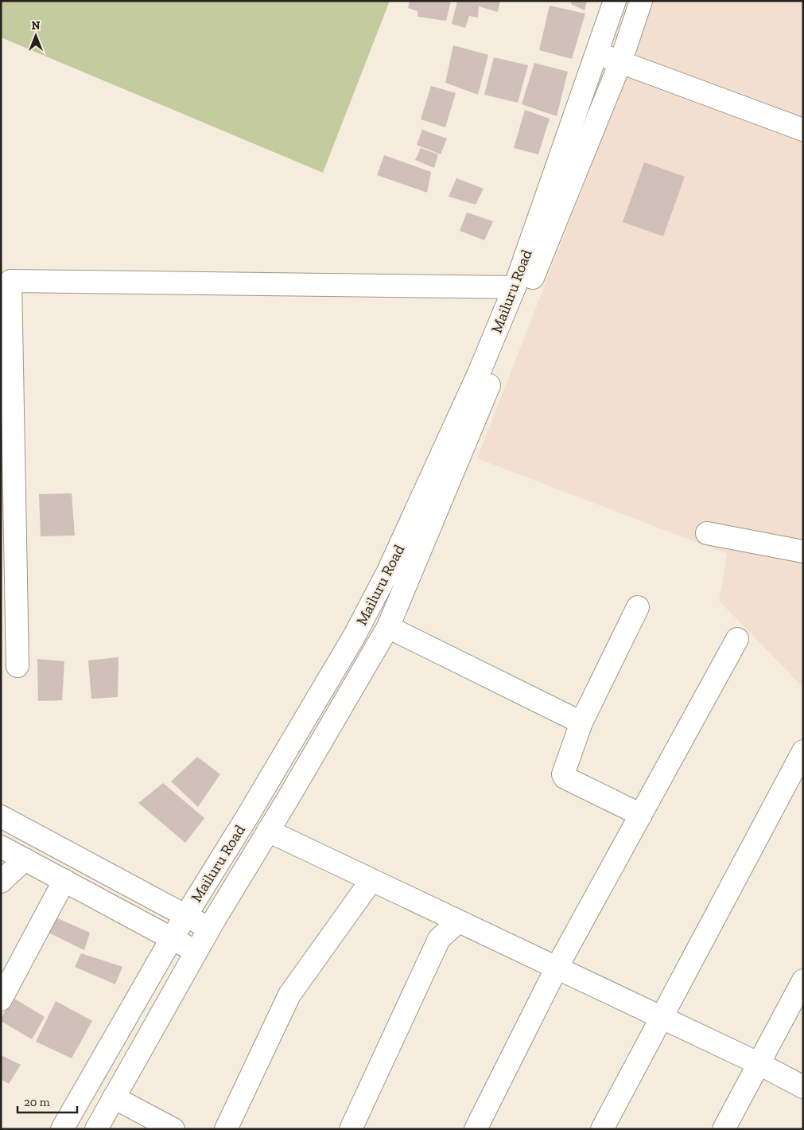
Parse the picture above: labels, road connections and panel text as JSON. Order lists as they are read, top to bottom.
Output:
{
  "streets": {
    "street": ["Mailuru Road"]
  },
  "scale_bar": "20 m",
  "north": "top"
}
